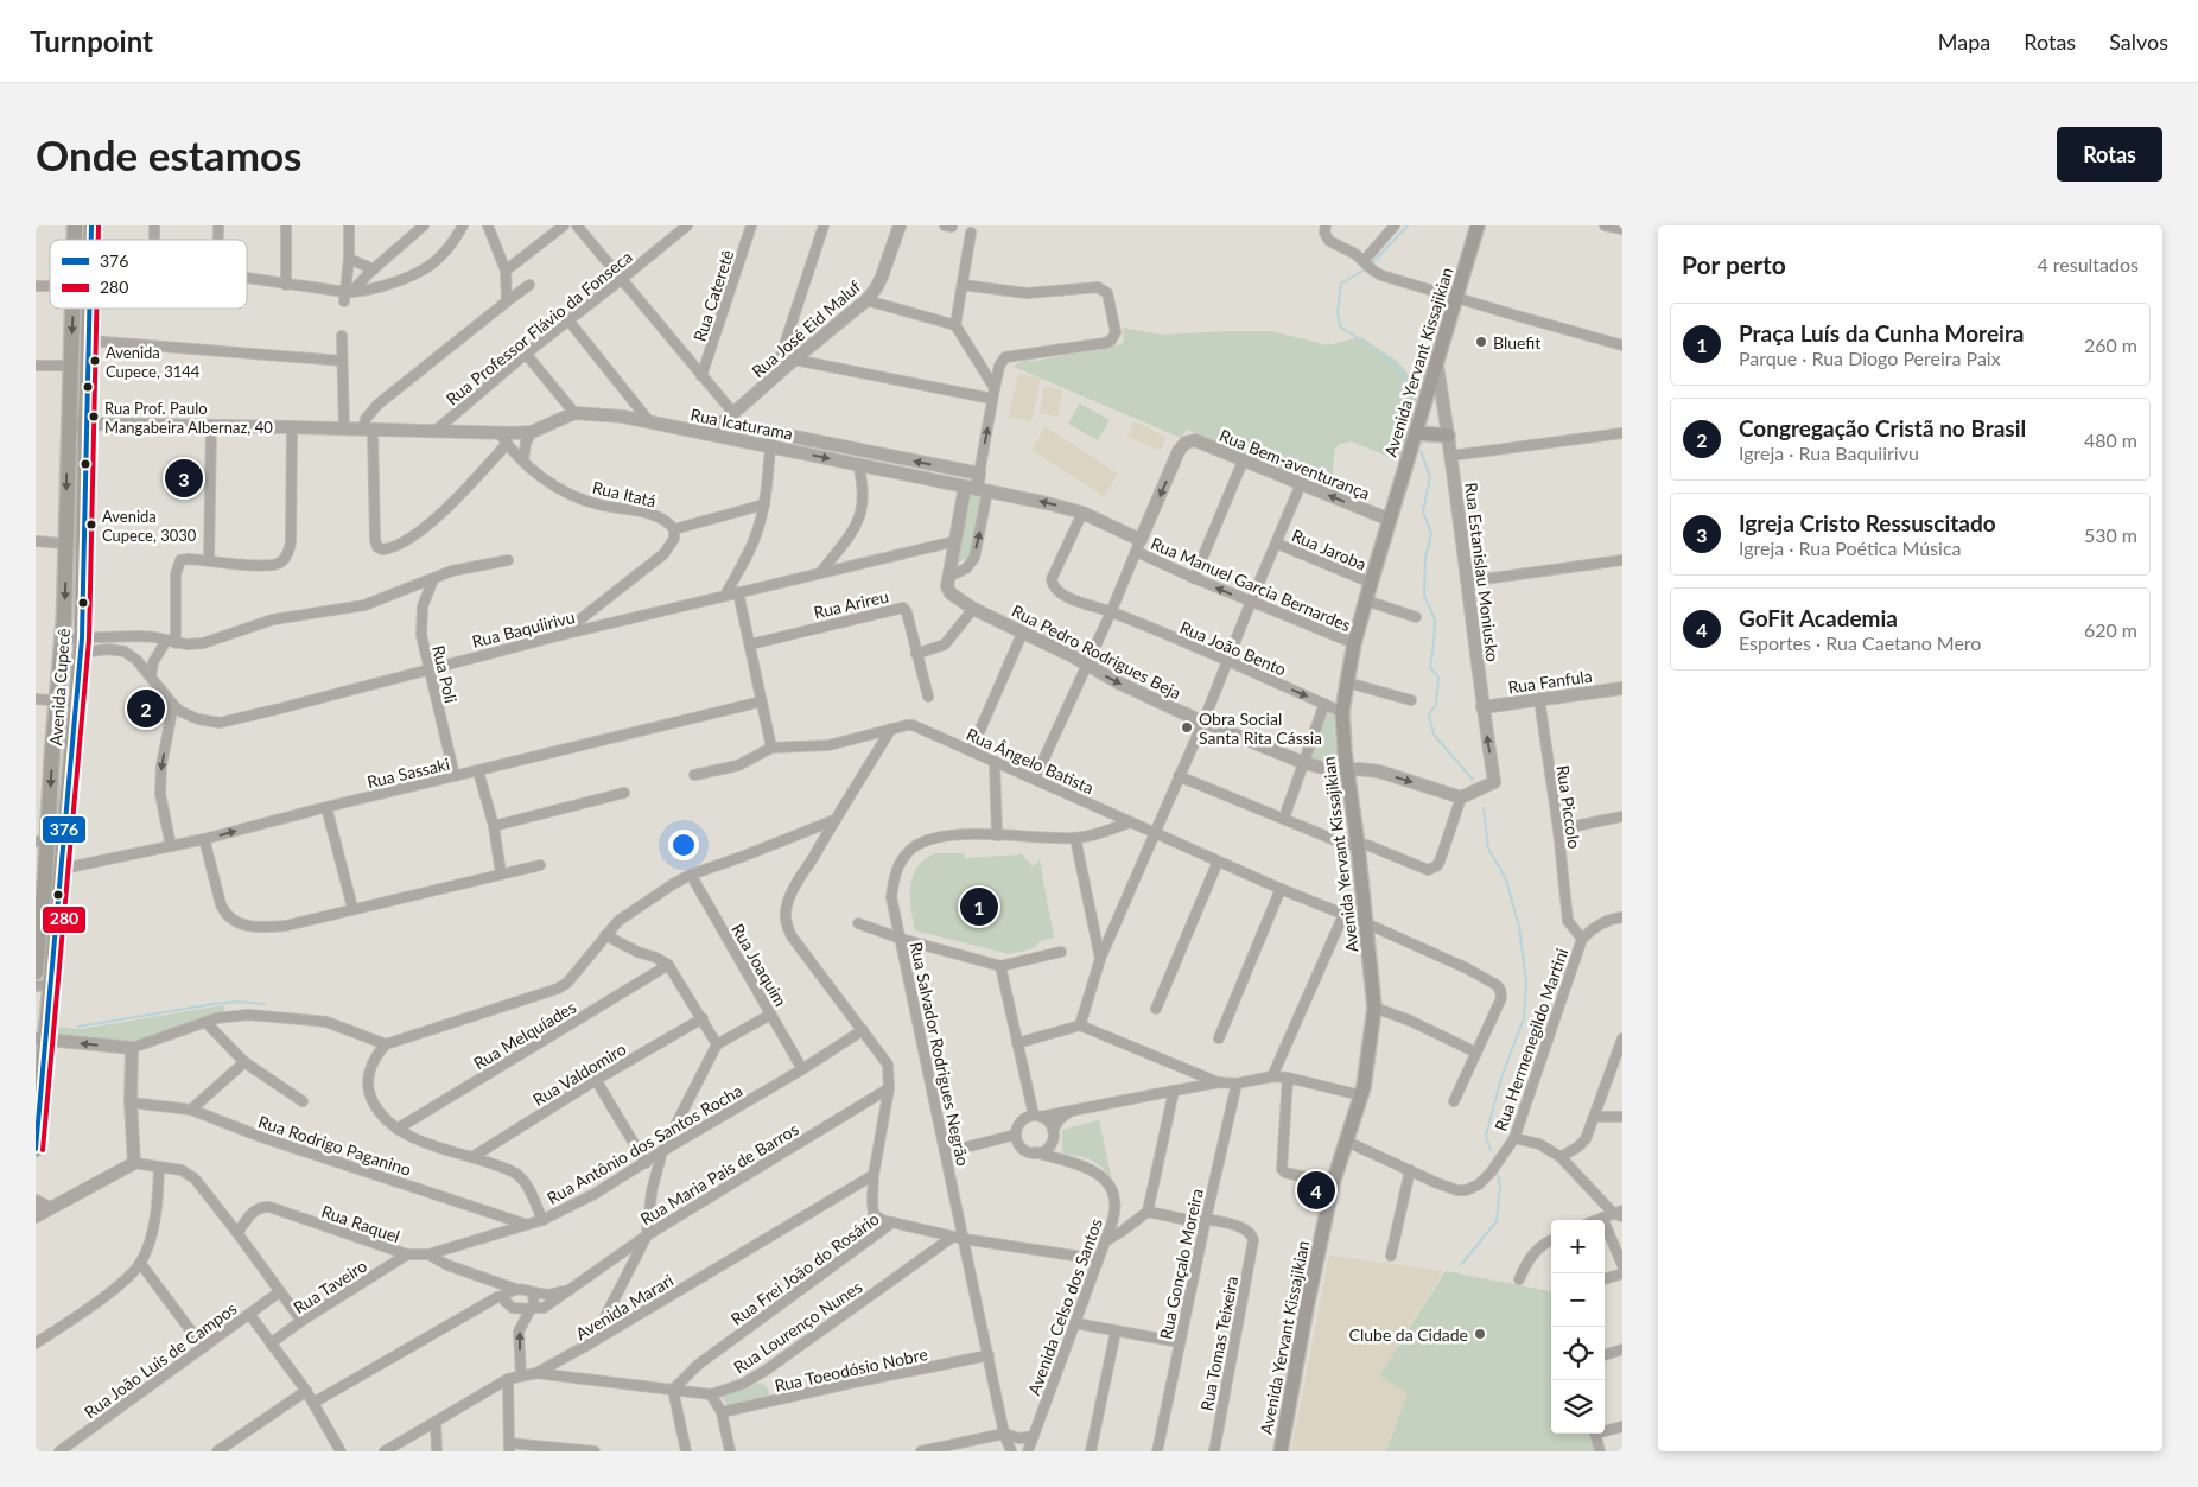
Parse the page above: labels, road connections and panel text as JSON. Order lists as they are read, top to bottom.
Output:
{
  "streets": {
    "main road": ["Avenida Yervant Kissajikian", "Avenida Cupecê"],
    "street": [
      "Rua Cateretê",
      "Rua Professor Flávio da Fonseca",
      "Rua José Eid Maluf",
      "Rua Icaturama",
      "Rua Bem-aventurança",
      "Rua Itatá",
      "Rua Jaroba",
      "Rua Estanislau Moniusko",
      "Rua Manuel Garcia Bernardes",
      "Rua Arireu",
      "Rua Baquiirivu",
      "Rua João Bento",
      "Rua Pedro Rodrigues Beja",
      "Rua Poli",
      "Rua Fanfula",
      "Rua Ângelo Batista",
      "Rua Sassaki",
      "Rua Piccolo",
      "Rua Joaquim",
      "Rua Melquíades",
      "Rua Hermenegildo Martini",
      "Rua Salvador Rodrigues Negrão",
      "Rua Valdomiro",
      "Rua Antônio dos Santos Rocha",
      "Rua Rodrigo Paganino",
      "Rua Maria Pais de Barros",
      "Rua Raquel",
      "Rua Gonçalo Moreira",
      "Rua Frei João do Rosário",
      "Rua Taveiro",
      "Avenida Marari",
      "Avenida Celso dos Santos",
      "Rua Lourenço Nunes",
      "Rua Tomas Teixeira",
      "Rua João Luis de Campos",
      "Rua Toeodósio Nobre"
    ]
  },
  "crossings": [
    ["Rua José Eid Maluf", "Rua Icaturama"],
    ["Avenida Yervant Kissajikian", "Rua Bem-aventurança"],
    ["Avenida Yervant Kissajikian", "Rua Jaroba"],
    ["Avenida Yervant Kissajikian", "Rua Estanislau Moniusko"],
    ["Avenida Yervant Kissajikian", "Rua Manuel Garcia Bernardes"],
    ["Avenida Yervant Kissajikian", "Rua João Bento"],
    ["Avenida Yervant Kissajikian", "Rua Pedro Rodrigues Beja"],
    ["Avenida Yervant Kissajikian", "Rua Ângelo Batista"],
    ["Avenida Yervant Kissajikian", "Rua Hermenegildo Martini"],
    ["Rua Icaturama", "Rua Bem-aventurança"],
    ["Rua Icaturama", "Rua Manuel Garcia Bernardes"],
    ["Rua Icaturama", "Rua João Bento"],
    ["Rua Bem-aventurança", "Rua Manuel Garcia Bernardes"],
    ["Rua Estanislau Moniusko", "Rua Pedro Rodrigues Beja"],
    ["Rua Estanislau Moniusko", "Rua Fanfula"],
    ["Rua Baquiirivu", "Rua Poli"],
    ["Rua Poli", "Rua Sassaki"],
    ["Rua Fanfula", "Rua Piccolo"],
    ["Avenida Cupecê", "Rua Sassaki"],
    ["Rua Ângelo Batista", "Rua Salvador Rodrigues Negrão"],
    ["Rua Ângelo Batista", "Rua Frei João do Rosário"],
    ["Rua Piccolo", "Rua Hermenegildo Martini"],
    ["Rua Joaquim", "Rua Antônio dos Santos Rocha"],
    ["Rua Salvador Rodrigues Negrão", "Rua Toeodósio Nobre"],
    ["Rua Antônio dos Santos Rocha", "Rua Rodrigo Paganino"],
    ["Rua Antônio dos Santos Rocha", "Rua Raquel"],
    ["Rua Antônio dos Santos Rocha", "Rua Frei João do Rosário"],
    ["Rua Maria Pais de Barros", "Rua Raquel"],
    ["Rua Maria Pais de Barros", "Rua Frei João do Rosário"],
    ["Rua Raquel", "Rua Taveiro"],
    ["Rua Gonçalo Moreira", "Rua Tomas Teixeira"],
    ["Rua Frei João do Rosário", "Avenida Marari"],
    ["Rua Frei João do Rosário", "Rua Lourenço Nunes"],
    ["Avenida Marari", "Rua Lourenço Nunes"]
  ],
  "one_way": ["Rua Pedro Rodrigues Beja"],
  "places": [
    "Bluefit",
    "Avenida Cupece, 3144",
    "Rua Prof. Paulo Mangabeira Albernaz, 40",
    "Avenida Cupece, 3030",
    "Obra Social Santa Rita Cássia",
    "Clube da Cidade"
  ],
  "lines": ["transit line 376", "transit line 280"],
  "legend": ["376", "280"],
  "page": {
    "header": "Turnpoint",
    "nav": ["Mapa", "Rotas", "Salvos"],
    "buttons": "Rotas",
    "title": "Onde estamos",
    "heading": ["Por perto", "4 resultados"],
    "list": [
      {
        "mark": "1",
        "name": "Praça Luís da Cunha Moreira",
        "note": "Parque · Rua Diogo Pereira Paix",
        "value": "260 m"
      },
      {
        "mark": "2",
        "name": "Congregação Cristã no Brasil",
        "note": "Igreja · Rua Baquiirivu",
        "value": "480 m"
      },
      {
        "mark": "3",
        "name": "Igreja Cristo Ressuscitado",
        "note": "Igreja · Rua Poética Música",
        "value": "530 m"
      },
      {
        "mark": "4",
        "name": "GoFit Academia",
        "note": "Esportes · Rua Caetano Mero",
        "value": "620 m"
      }
    ],
    "pins": [
      "3",
      "2",
      "1",
      "4"
    ],
    "map_buttons": ["+", "−"]
  }
}
